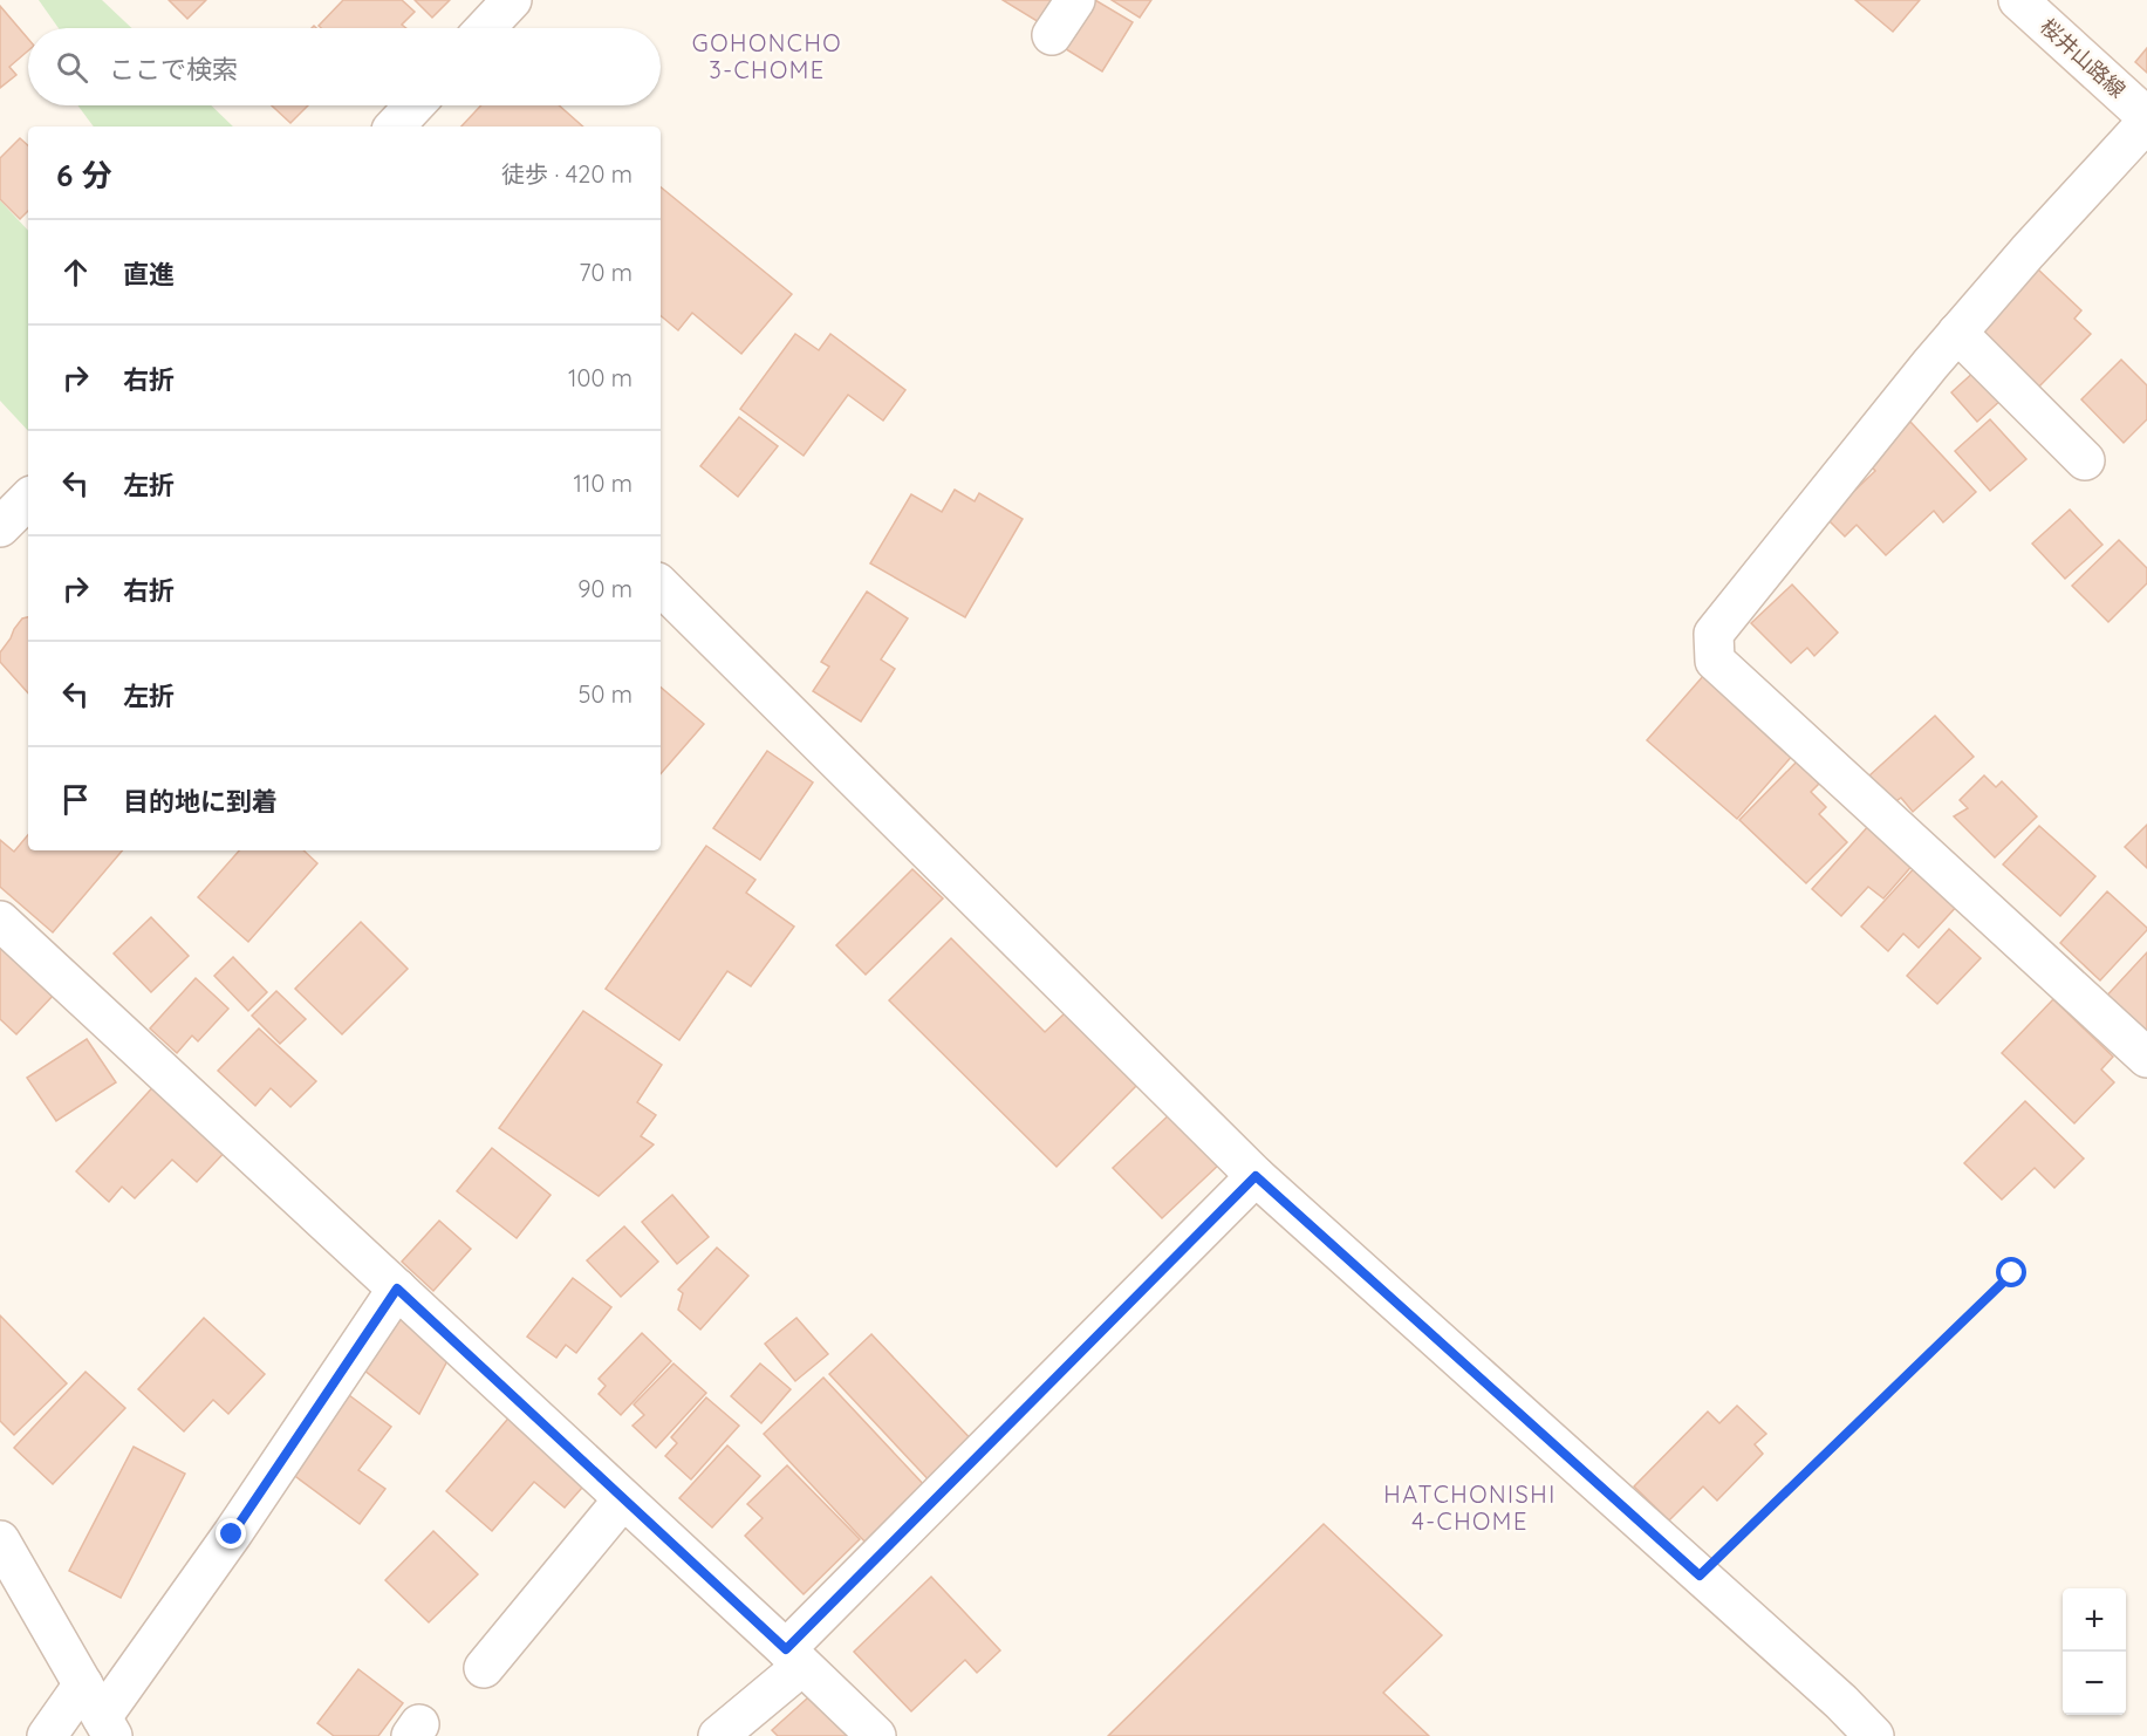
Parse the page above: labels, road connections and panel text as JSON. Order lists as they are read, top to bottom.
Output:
{
  "streets": {
    "street": ["桜井山路線"]
  },
  "districts": ["GOHONCHO 3-CHOME", "HATCHONISHI 4-CHOME"],
  "page": {
    "search": "ここで検索",
    "heading": ["6 分", "徒歩 · 420 m"],
    "list": [
      ["直進", "70 m"],
      ["右折", "100 m"],
      ["左折", "110 m"],
      ["右折", "90 m"],
      ["左折", "50 m"],
      "目的地に到着"
    ],
    "map_buttons": ["+", "−"]
  }
}
